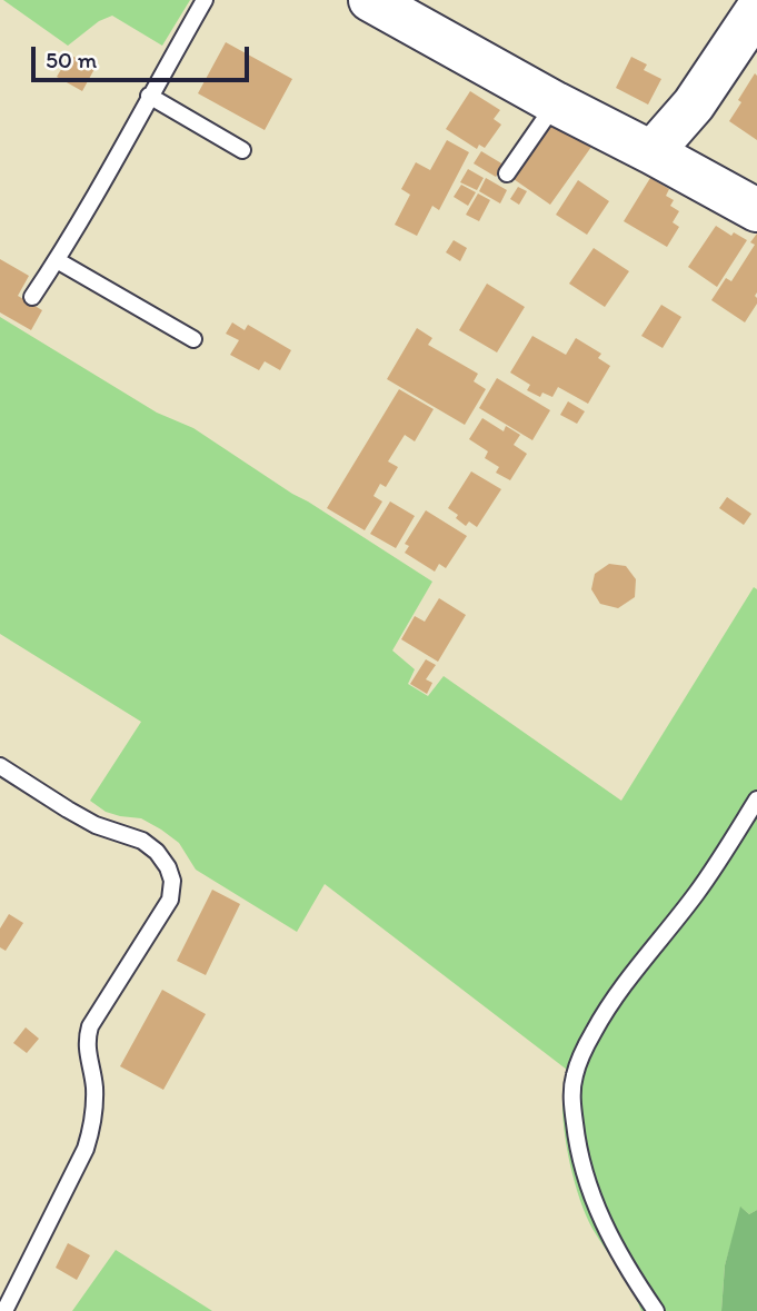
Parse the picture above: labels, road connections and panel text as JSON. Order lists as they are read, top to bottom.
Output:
{
  "scale_bar": "50 m"
}
